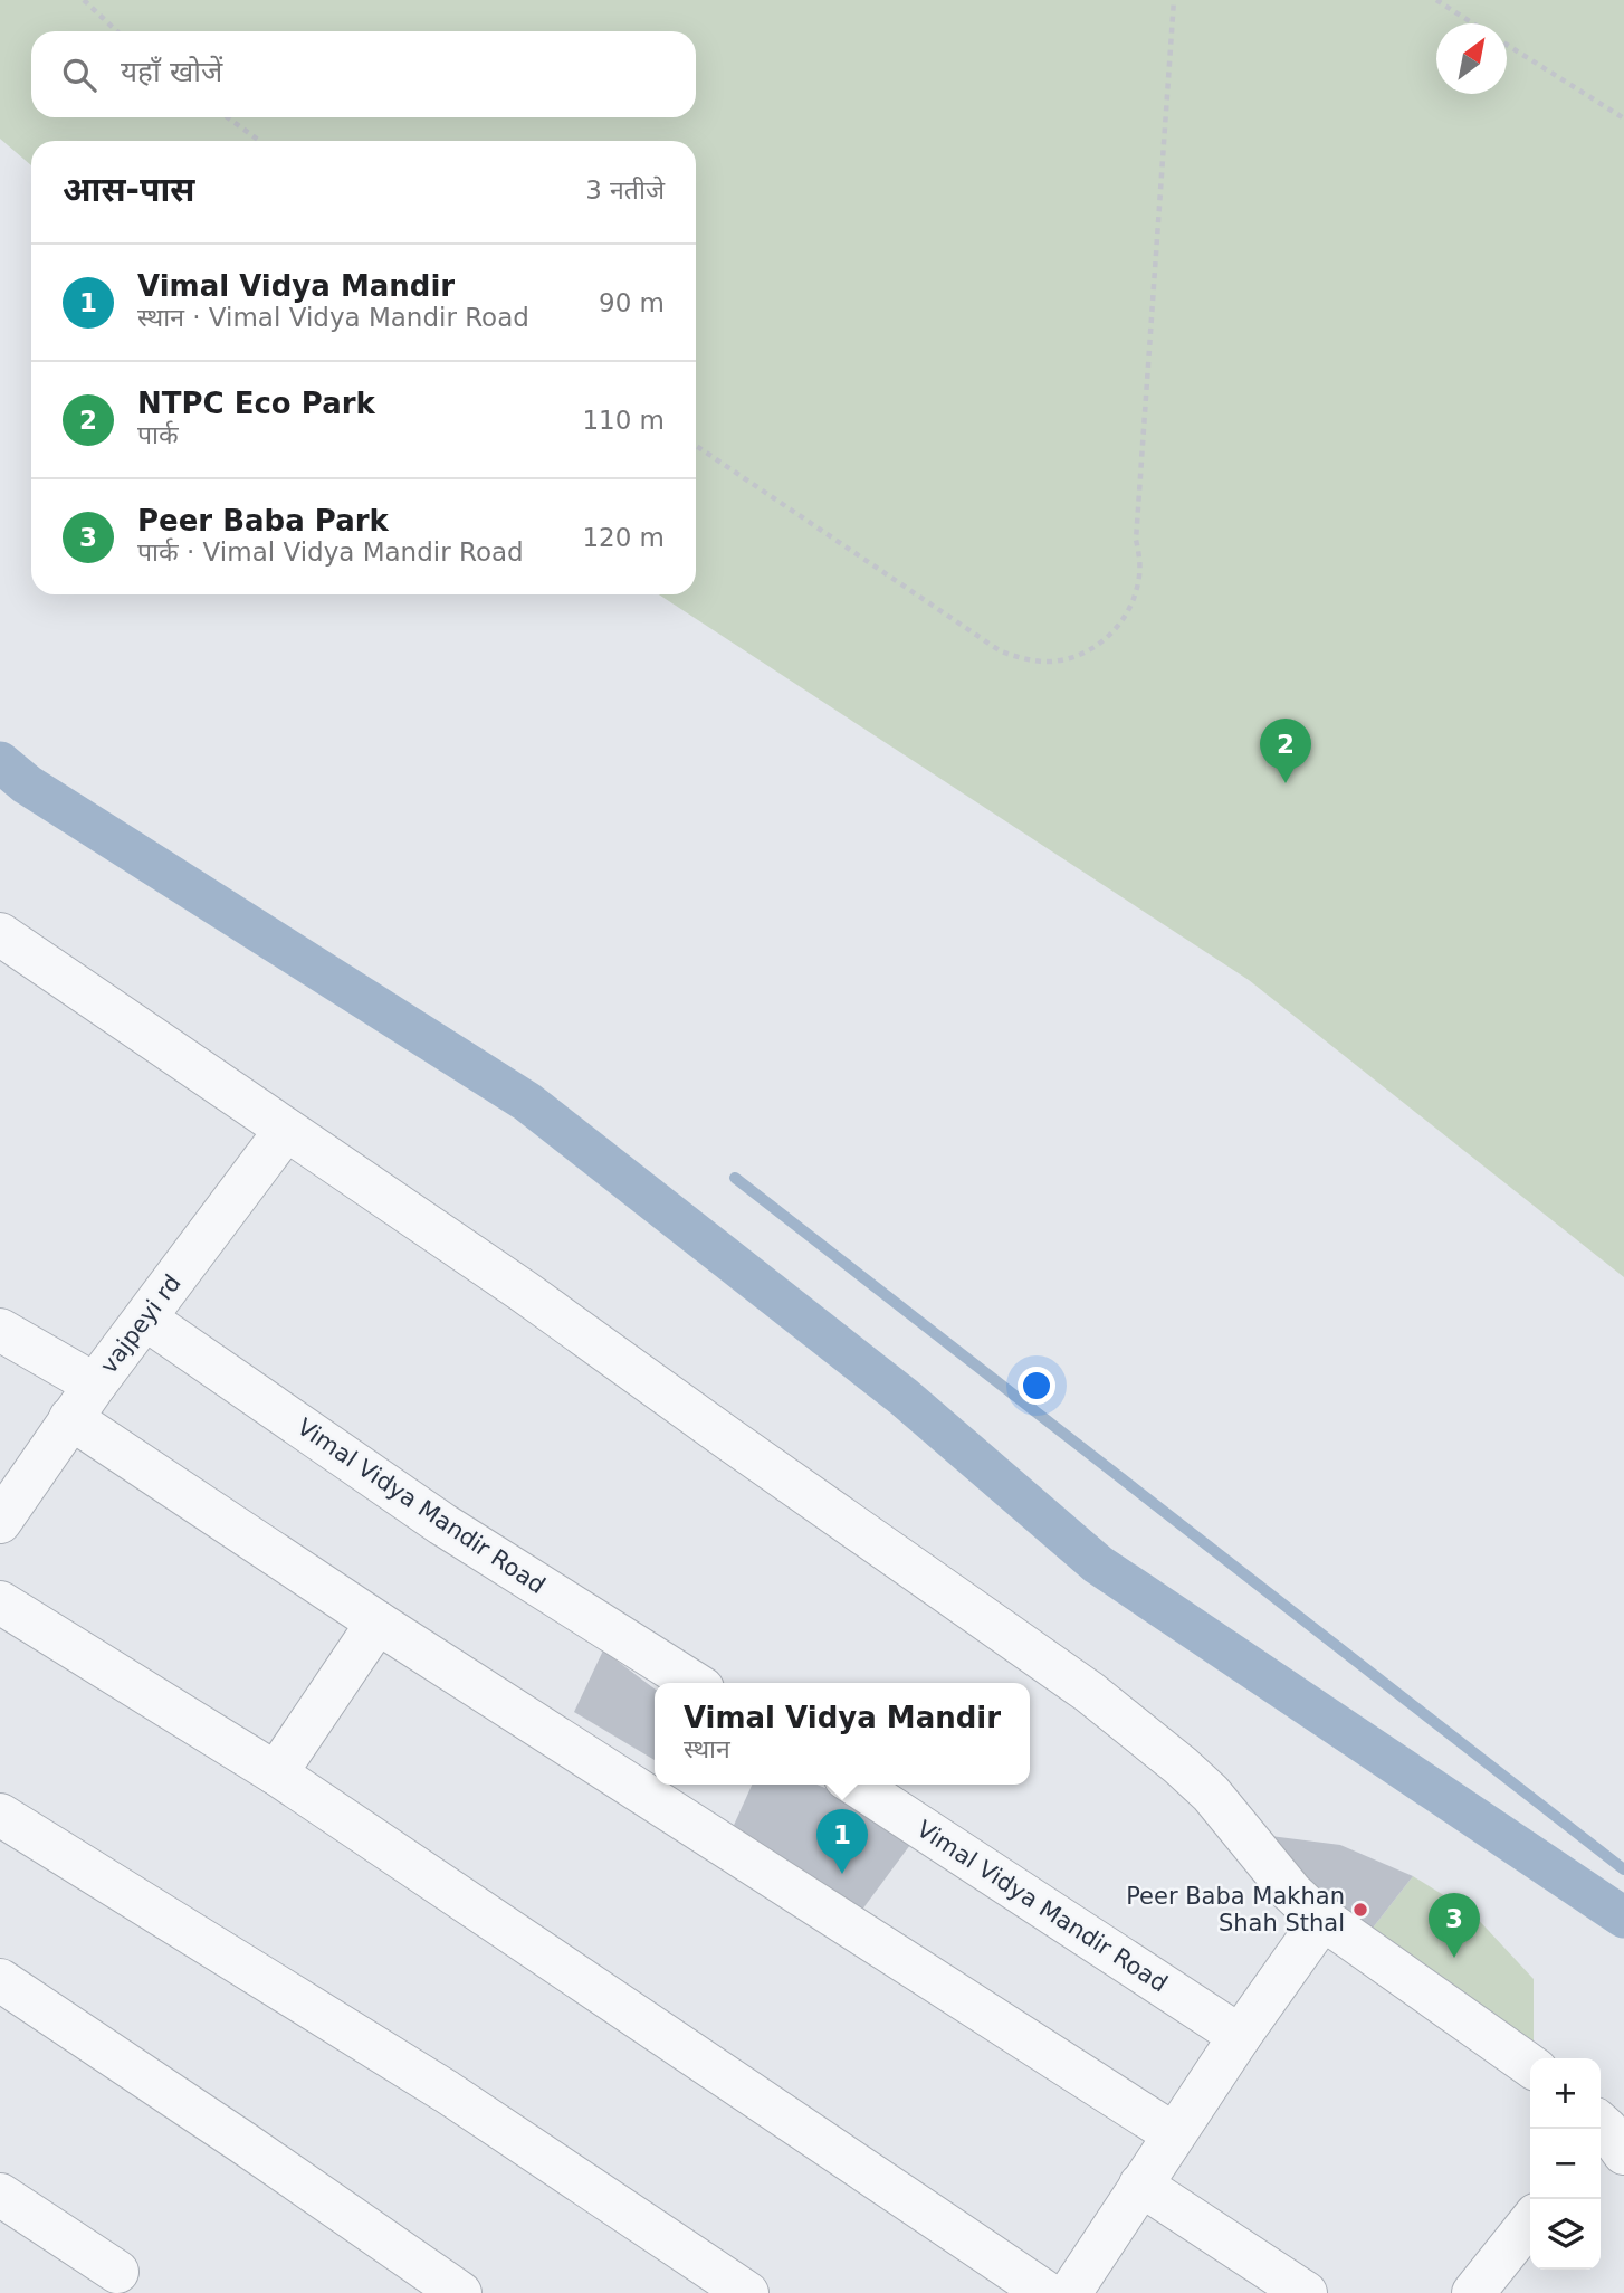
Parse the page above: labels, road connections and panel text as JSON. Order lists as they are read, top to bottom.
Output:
{
  "streets": {
    "street": ["vajpeyi rd", "Vimal Vidya Mandir Road"]
  },
  "crossings": [
    ["vajpeyi rd", "Vimal Vidya Mandir Road"]
  ],
  "places": ["Peer Baba Makhan Shah Sthal"],
  "north": "top right",
  "page": {
    "search": "यहाँ खोजें",
    "heading": ["आस-पास", "3 नतीजे"],
    "list": [
      {
        "mark": "1",
        "name": "Vimal Vidya Mandir",
        "note": "स्थान · Vimal Vidya Mandir Road",
        "value": "90 m"
      },
      {
        "mark": "2",
        "name": "NTPC Eco Park",
        "note": "पार्क",
        "value": "110 m"
      },
      {
        "mark": "3",
        "name": "Peer Baba Park",
        "note": "पार्क · Vimal Vidya Mandir Road",
        "value": "120 m"
      }
    ],
    "pins": ["2", "1", "3"],
    "popup": ["Vimal Vidya Mandir", "स्थान"],
    "map_buttons": ["+", "−"]
  }
}
